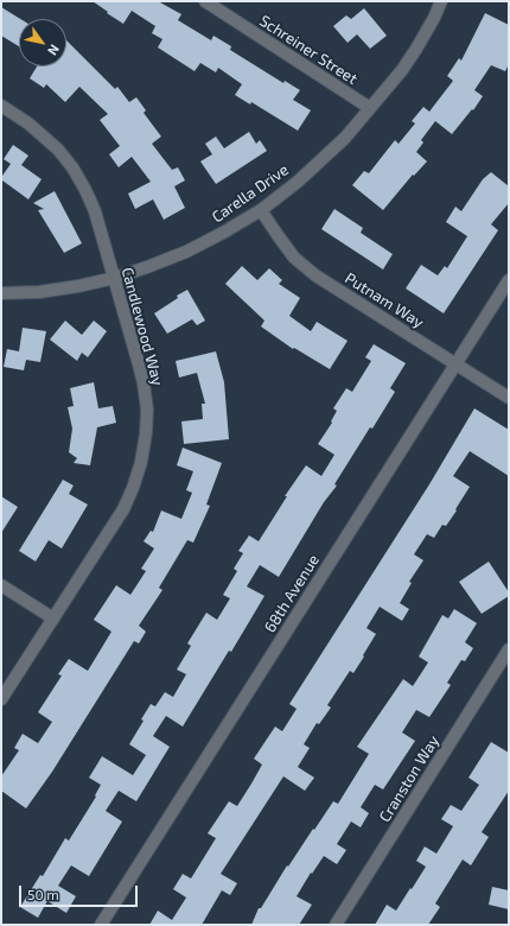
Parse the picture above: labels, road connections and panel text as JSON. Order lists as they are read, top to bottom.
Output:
{
  "streets": {
    "street": [
      "Schreiner Street",
      "Carella Drive",
      "Putnam Way",
      "Candlewood Way",
      "68th Avenue",
      "Cranston Way"
    ]
  },
  "crossings": [
    ["Schreiner Street", "Carella Drive"],
    ["Carella Drive", "Putnam Way"],
    ["Carella Drive", "Candlewood Way"],
    ["Putnam Way", "68th Avenue"]
  ],
  "scale_bar": "50 m",
  "north": "bottom right"
}
